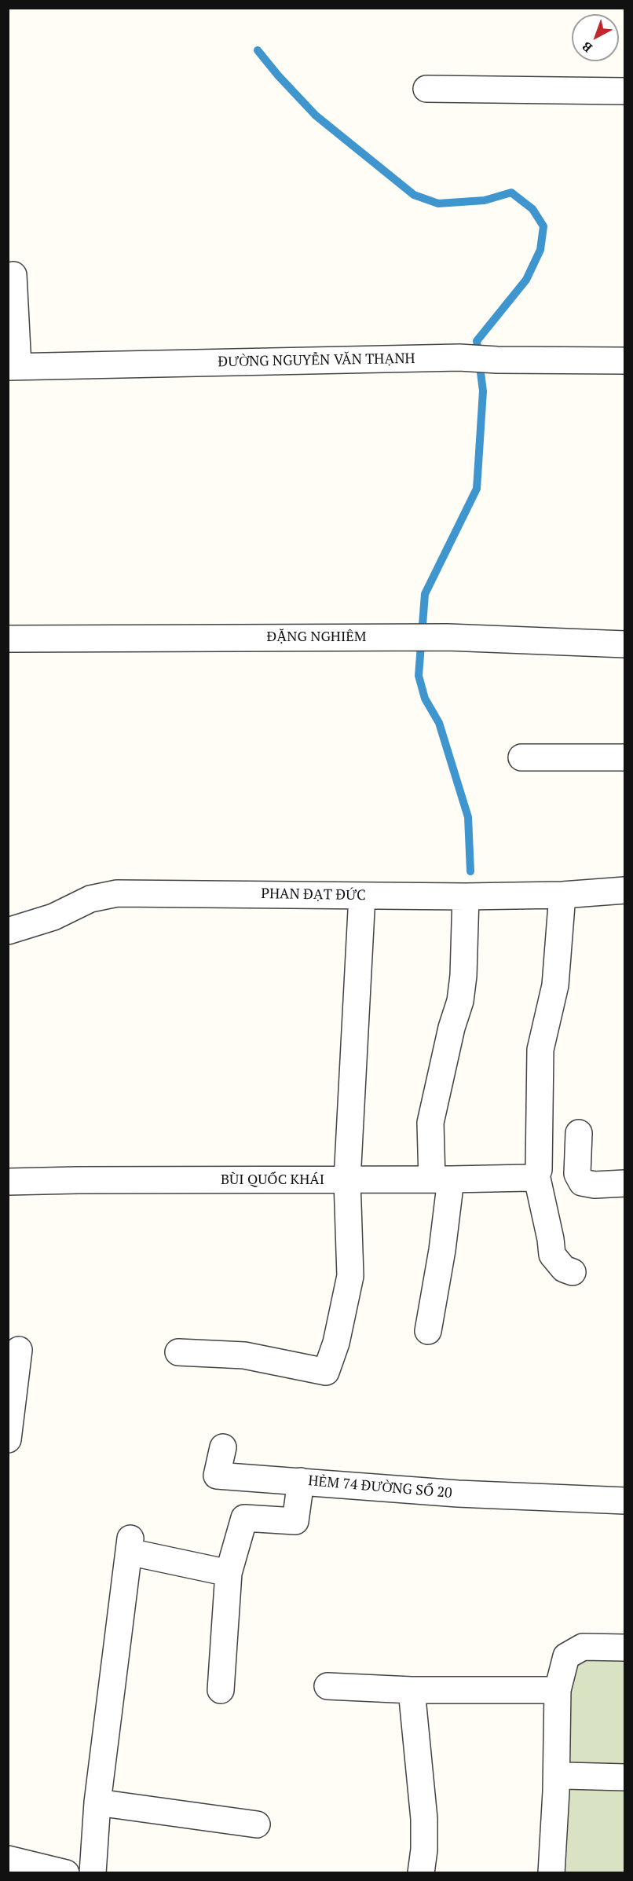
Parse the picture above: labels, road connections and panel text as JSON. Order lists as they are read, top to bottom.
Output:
{
  "streets": {
    "street": [
      "ĐƯỜNG NGUYỄN VĂN THẠNH",
      "ĐẶNG NGHIÊM",
      "PHAN ĐẠT ĐỨC",
      "BÙI QUỐC KHÁI",
      "HẺM 74 ĐƯỜNG SỐ 20"
    ]
  },
  "north": "bottom left"
}
